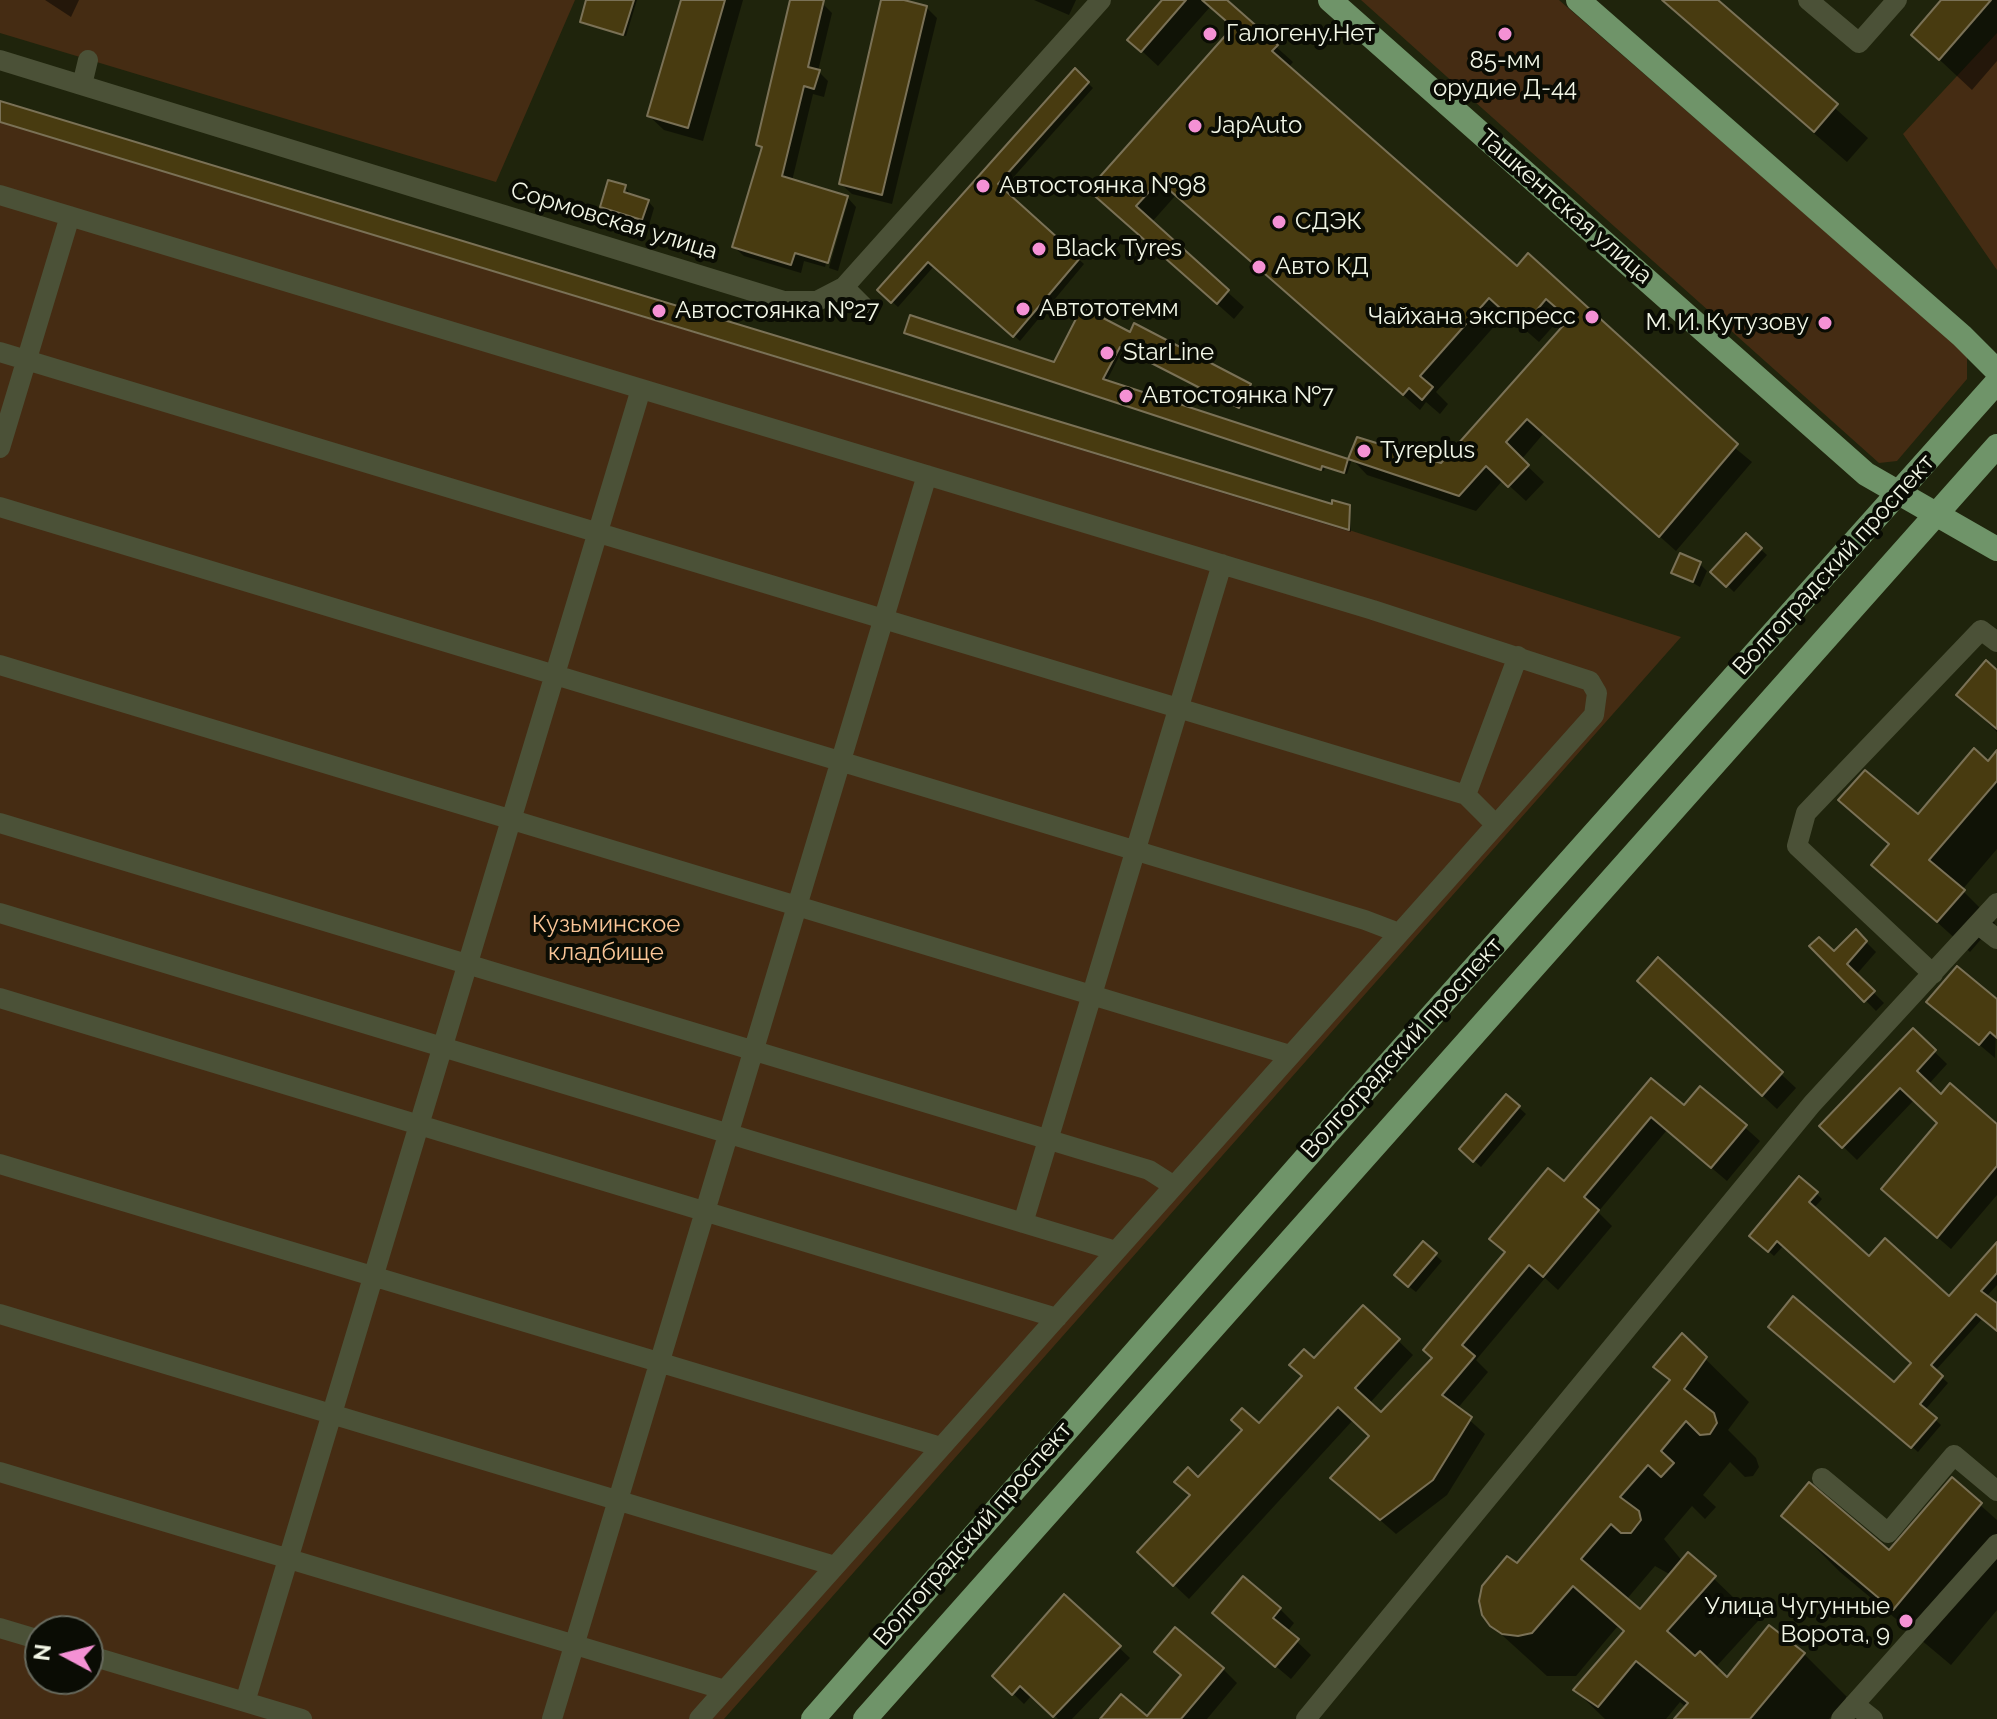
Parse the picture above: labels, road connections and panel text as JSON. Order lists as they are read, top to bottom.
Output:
{
  "streets": {
    "main road": ["Ташкентская улица", "Волгоградский проспект"],
    "street": ["Сормовская улица"]
  },
  "crossings": [
    ["Ташкентская улица", "Волгоградский проспект"]
  ],
  "parks": ["Кузьминское кладбище"],
  "places": [
    "Галогену.Нет",
    "85-мм орудие Д-44",
    "JapAuto",
    "Автостоянка №98",
    "СДЭК",
    "Black Tyres",
    "Авто КД",
    "Автототемм",
    "Автостоянка №27",
    "Чайхана экспресс",
    "М. И. Кутузову",
    "StarLine",
    "Автостоянка №7",
    "Tyreplus",
    "Улица Чугунные Ворота, 9"
  ],
  "north": "left"
}
